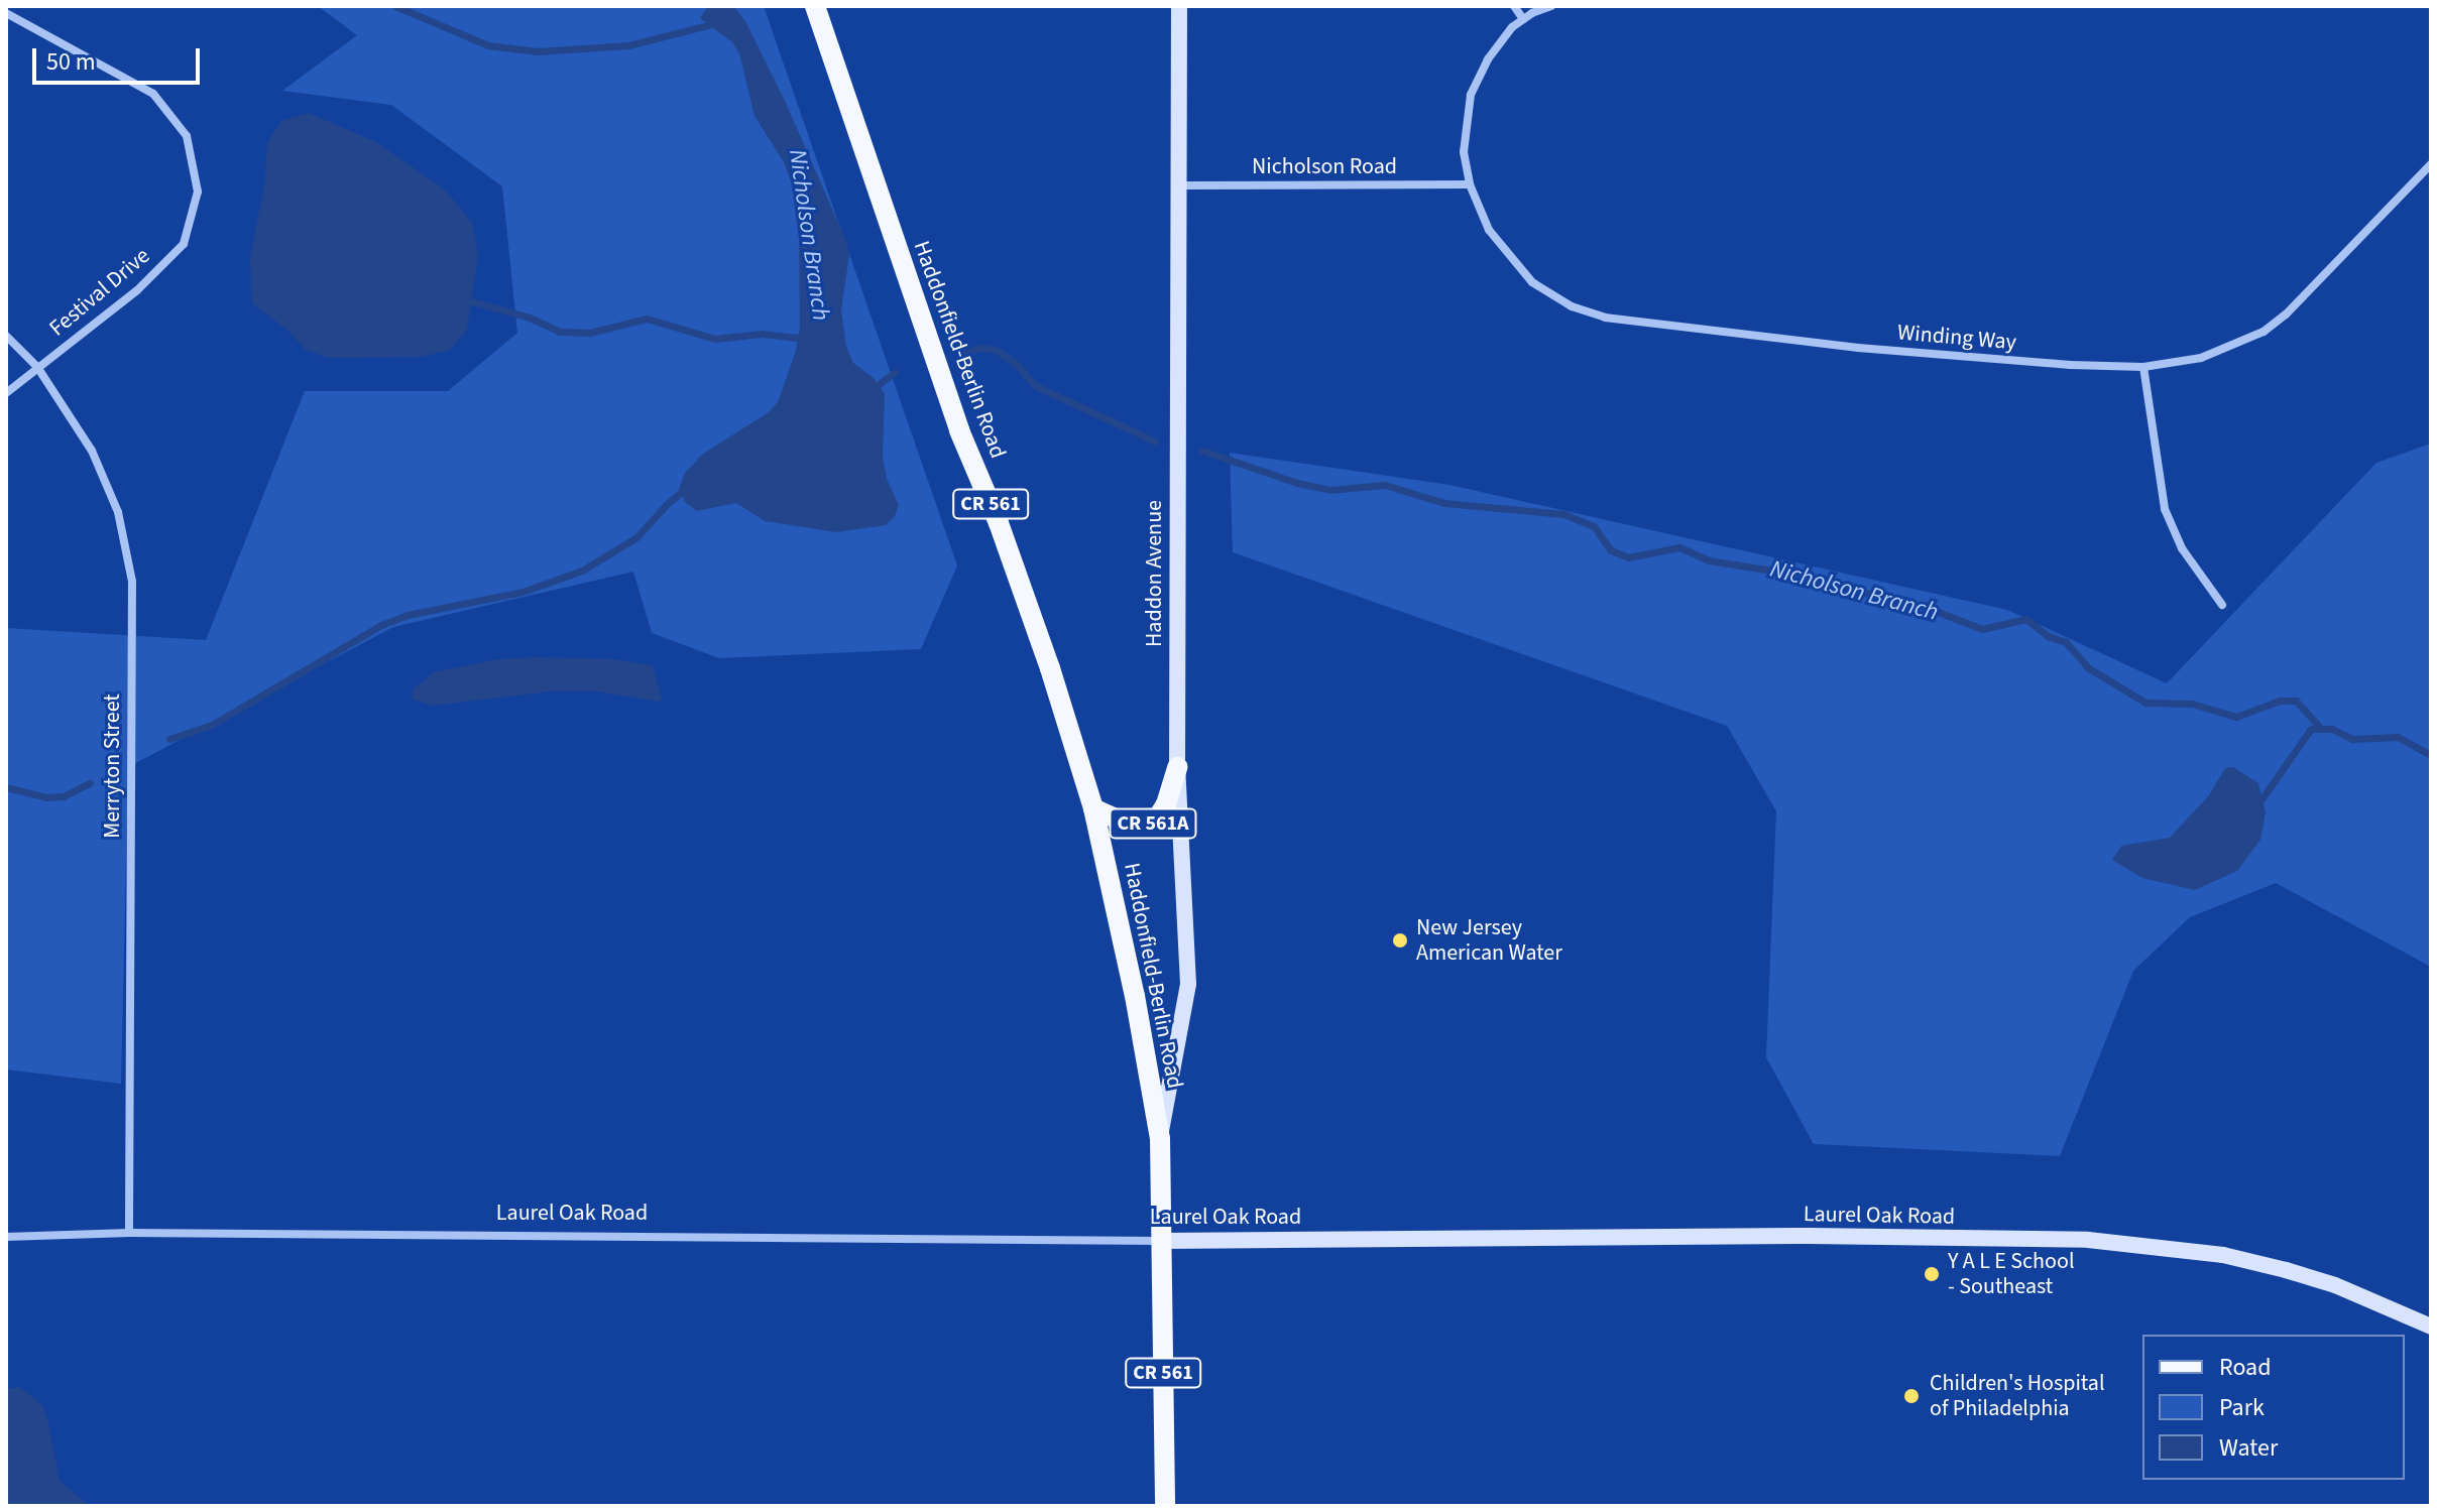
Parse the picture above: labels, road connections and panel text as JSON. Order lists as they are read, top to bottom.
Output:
{
  "streets": {
    "main road": ["Haddonfield-Berlin Road", "CR 561", "CR 561A"],
    "street": [
      "Nicholson Road",
      "Festival Drive",
      "Winding Way",
      "Haddon Avenue",
      "Merryton Street",
      "Laurel Oak Road"
    ]
  },
  "crossings": [
    ["Nicholson Road", "Winding Way"],
    ["Nicholson Road", "Haddon Avenue"],
    ["Festival Drive", "Merryton Street"],
    ["Haddonfield-Berlin Road", "Haddon Avenue"],
    ["Haddonfield-Berlin Road", "CR 561A"],
    ["Haddonfield-Berlin Road", "Laurel Oak Road"],
    ["Haddon Avenue", "CR 561A"],
    ["Merryton Street", "Laurel Oak Road"]
  ],
  "water": ["Nicholson Branch"],
  "places": ["New Jersey American Water", "Y A L E School - Southeast", "Children's Hospital of Philadelphia"],
  "legend": ["Road", "Park", "Water"],
  "scale_bar": "50 m"
}
